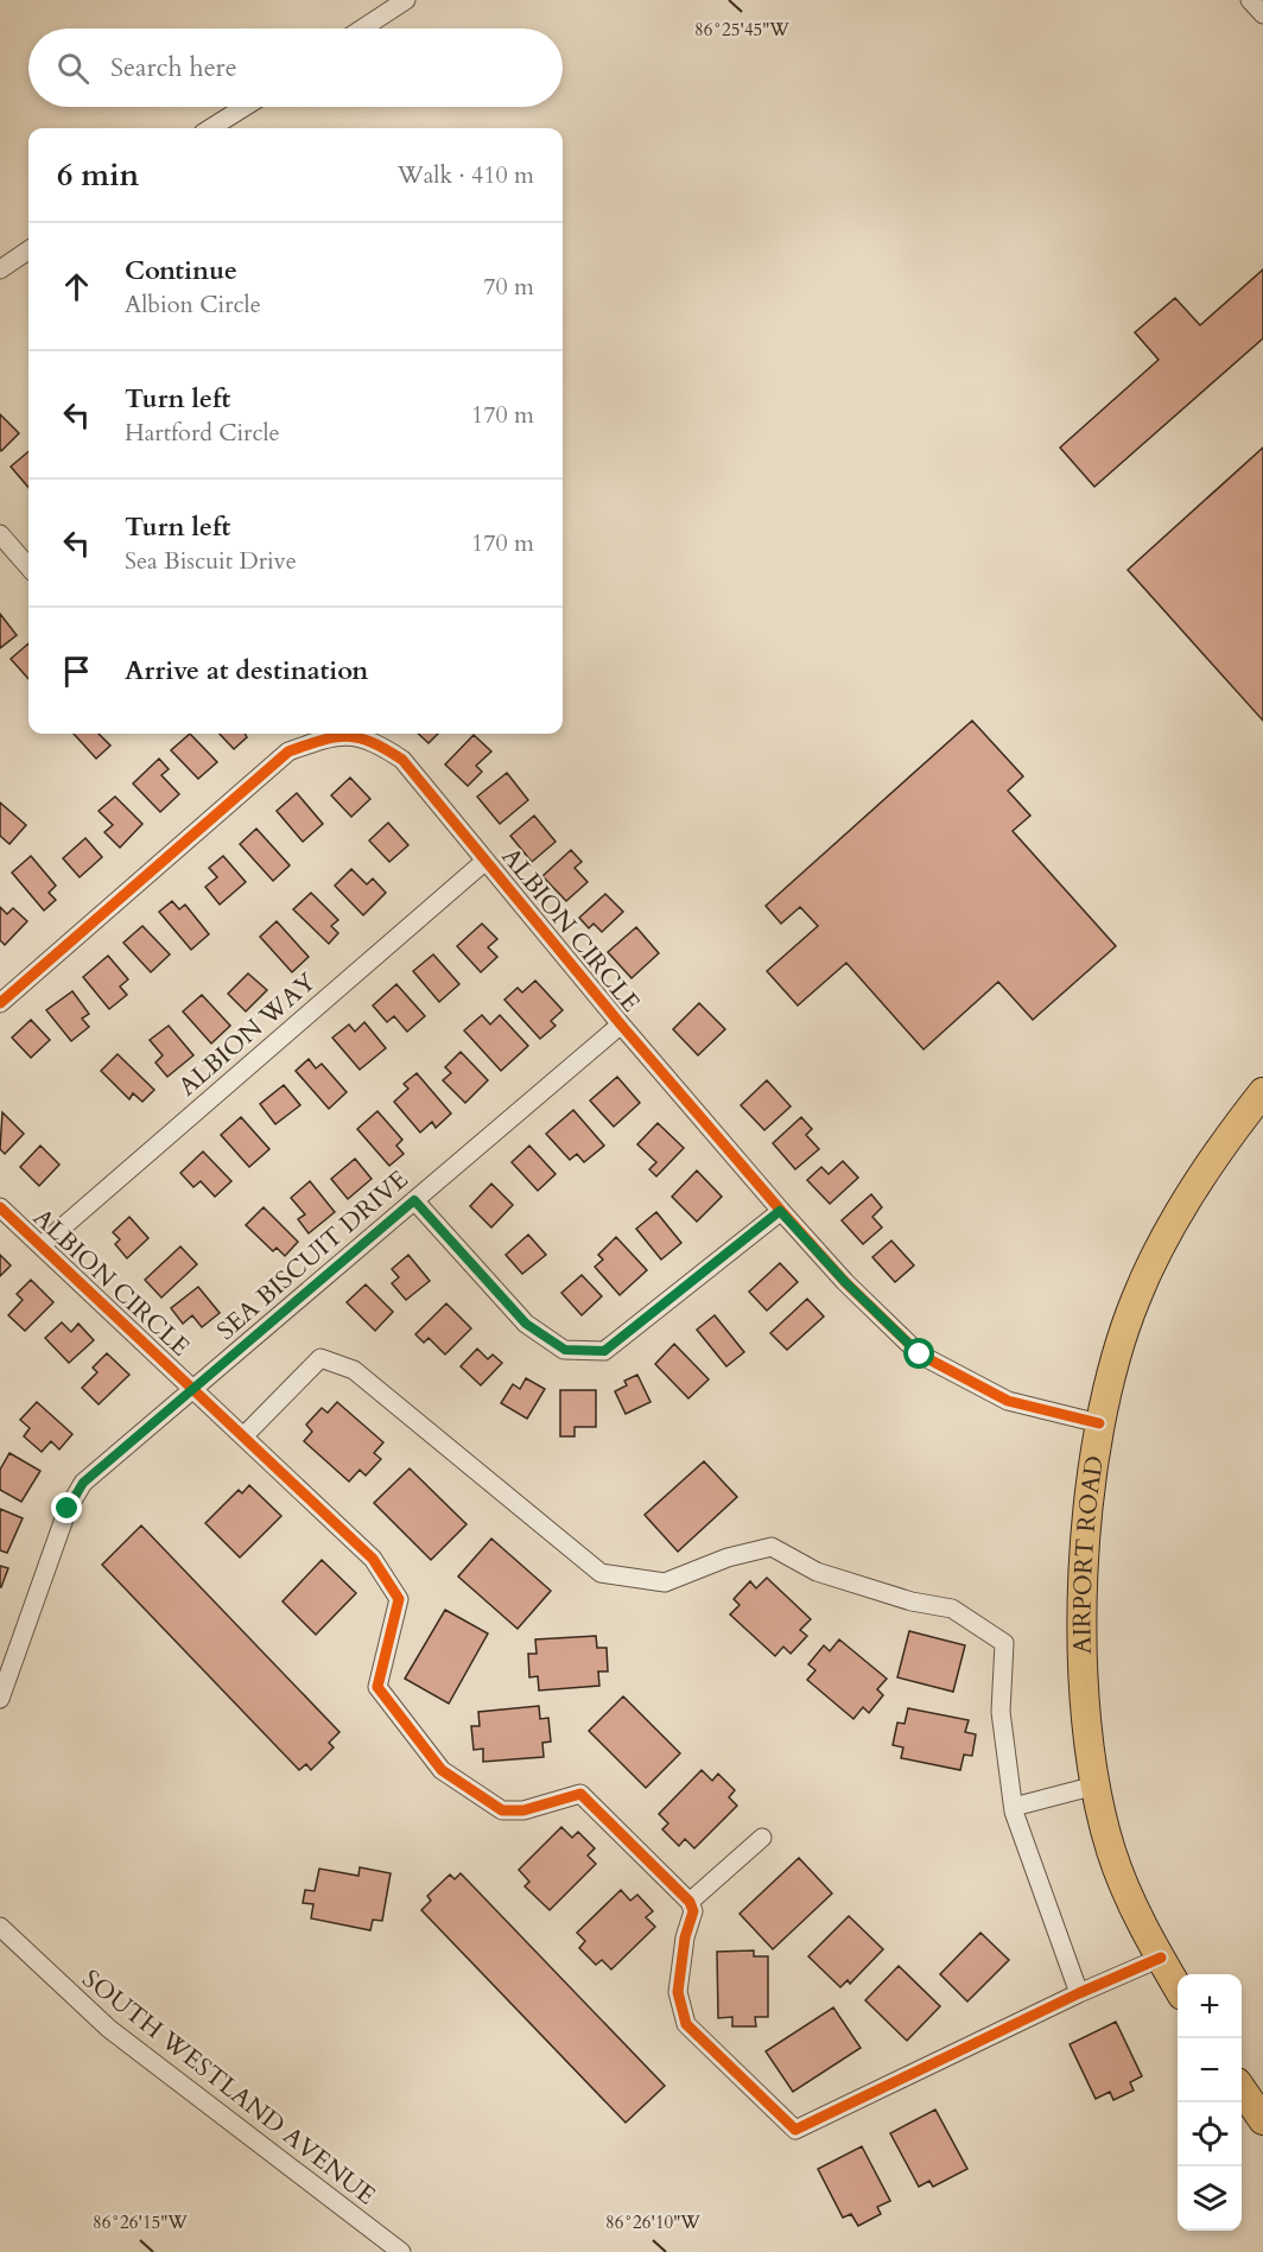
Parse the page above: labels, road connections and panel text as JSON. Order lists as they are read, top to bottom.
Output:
{
  "streets": {
    "highway": ["AIRPORT ROAD"],
    "street": [
      "ALBION CIRCLE",
      "ALBION WAY",
      "SEA BISCUIT DRIVE",
      "SOUTH WESTLAND AVENUE"
    ]
  },
  "crossings": [
    ["ALBION CIRCLE", "ALBION WAY"],
    ["ALBION CIRCLE", "SEA BISCUIT DRIVE"],
    ["ALBION CIRCLE", "AIRPORT ROAD"]
  ],
  "page": {
    "search": "Search here",
    "heading": ["6 min", "Walk · 410 m"],
    "list": [
      ["Continue", "Albion Circle", "70 m"],
      ["Turn left", "Hartford Circle", "170 m"],
      ["Turn left", "Sea Biscuit Drive", "170 m"],
      "Arrive at destination"
    ],
    "map_buttons": ["+", "−"]
  },
  "coordinates": ["86°25'45\"W", "86°26'15\"W", "86°26'10\"W"]
}
